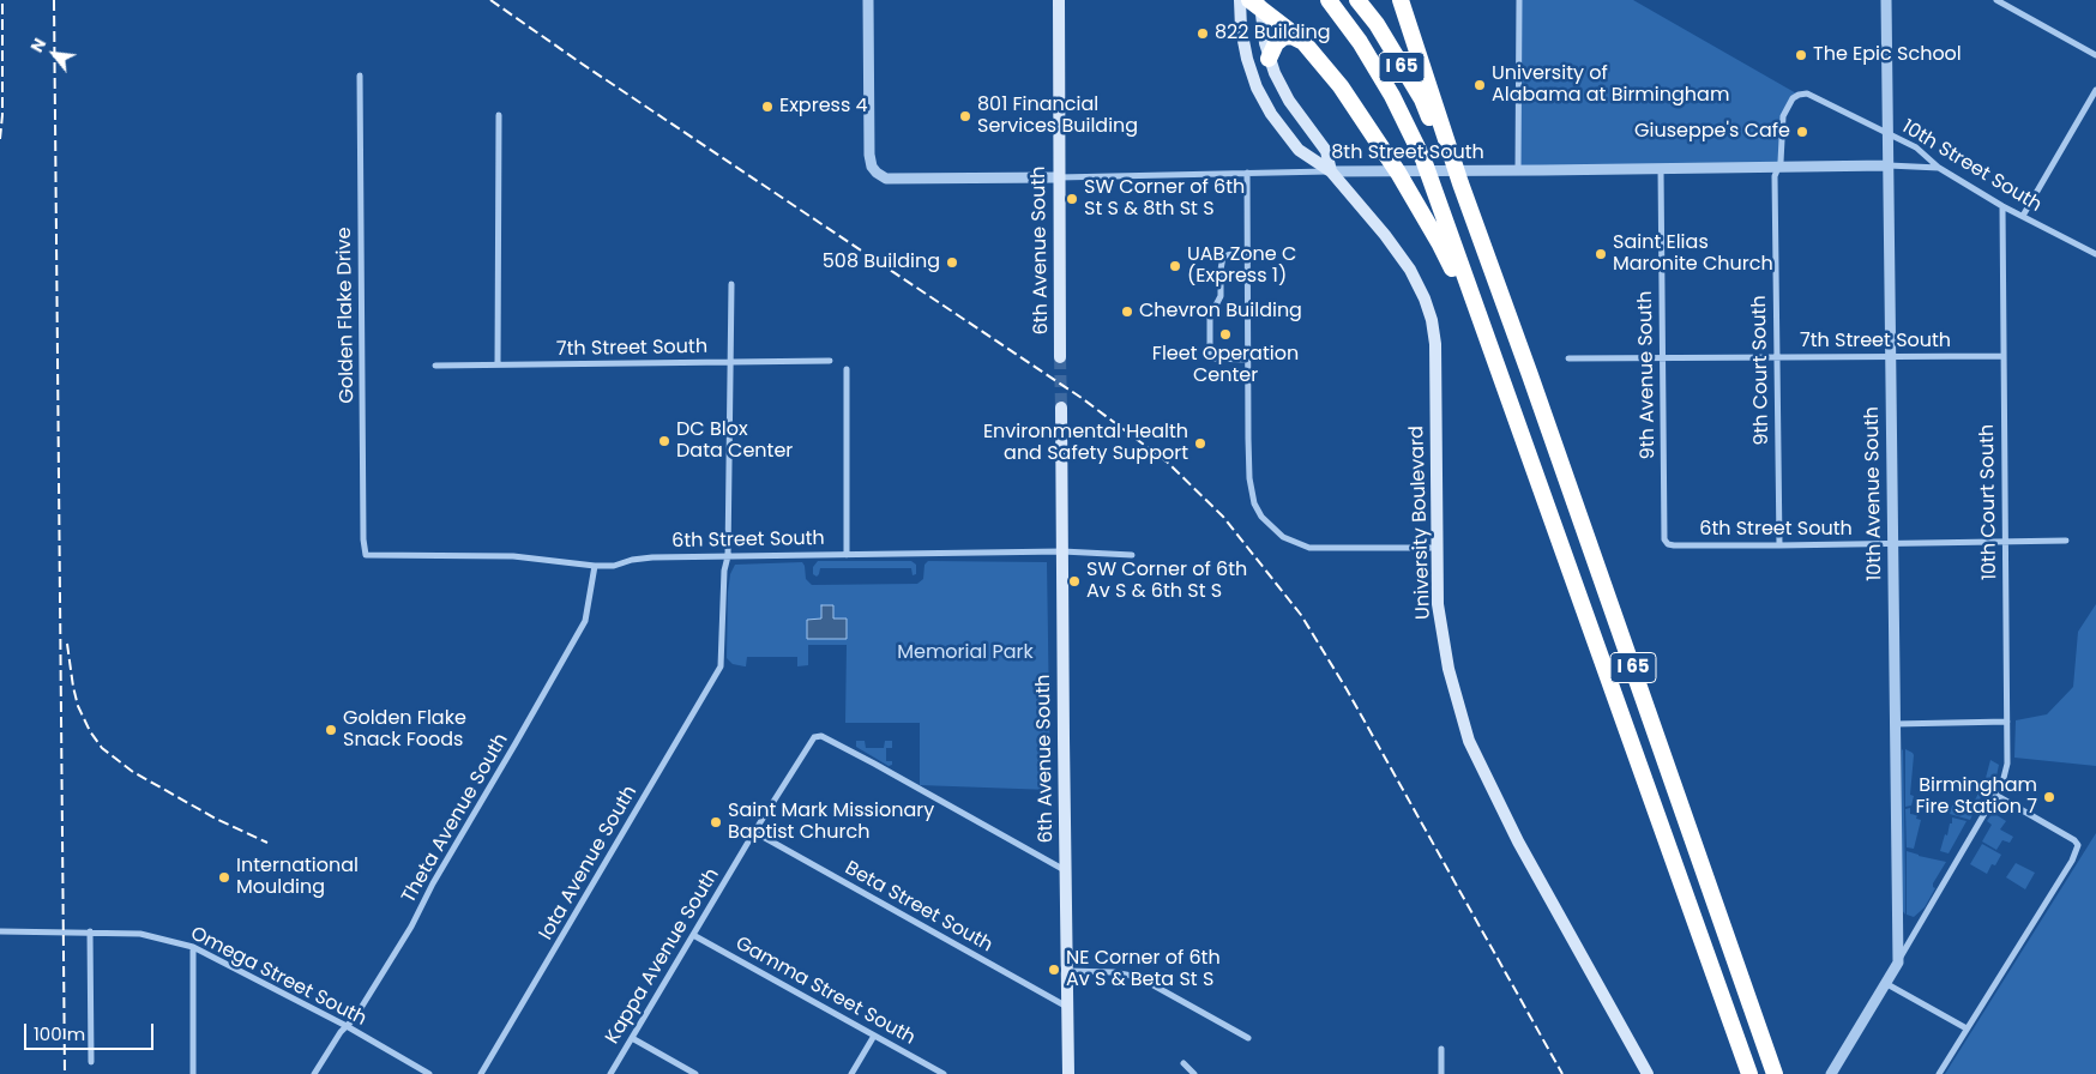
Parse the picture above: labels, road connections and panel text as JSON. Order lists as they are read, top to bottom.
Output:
{
  "streets": {
    "highway": ["I 65"],
    "main road": ["6th Avenue South", "University Boulevard"],
    "street": [
      "8th Street South",
      "10th Street South",
      "Golden Flake Drive",
      "7th Street South",
      "9th Court South",
      "9th Avenue South",
      "10th Avenue South",
      "10th Court South",
      "6th Street South",
      "Theta Avenue South",
      "Iota Avenue South",
      "Beta Street South",
      "Kappa Avenue South",
      "Omega Street South",
      "Gamma Street South"
    ]
  },
  "crossings": [
    ["8th Street South", "10th Street South"],
    ["8th Street South", "6th Avenue South"],
    ["8th Street South", "9th Court South"],
    ["8th Street South", "9th Avenue South"],
    ["8th Street South", "10th Avenue South"],
    ["8th Street South", "University Boulevard"],
    ["10th Street South", "9th Court South"],
    ["10th Street South", "10th Avenue South"],
    ["10th Street South", "10th Court South"],
    ["6th Avenue South", "6th Street South"],
    ["6th Avenue South", "Beta Street South"],
    ["6th Avenue South", "Kappa Avenue South"],
    ["Golden Flake Drive", "6th Street South"],
    ["7th Street South", "9th Court South"],
    ["7th Street South", "9th Avenue South"],
    ["7th Street South", "10th Avenue South"],
    ["7th Street South", "10th Court South"],
    ["9th Court South", "6th Street South"],
    ["9th Avenue South", "6th Street South"],
    ["10th Avenue South", "10th Court South"],
    ["10th Avenue South", "6th Street South"],
    ["10th Court South", "6th Street South"],
    ["6th Street South", "Theta Avenue South"],
    ["6th Street South", "Iota Avenue South"],
    ["Theta Avenue South", "Omega Street South"],
    ["Beta Street South", "Kappa Avenue South"],
    ["Kappa Avenue South", "Gamma Street South"]
  ],
  "parks": ["Memorial Park"],
  "places": [
    "822 Building",
    "The Epic School",
    "University of Alabama at Birmingham",
    "Express 4",
    "801 Financial Services Building",
    "Giuseppe's Cafe",
    "SW Corner of 6th St S & 8th St S",
    "Saint Elias Maronite Church",
    "508 Building",
    "UAB Zone C (Express 1)",
    "Chevron Building",
    "Fleet Operation Center",
    "DC Blox Data Center",
    "Environmental Health and Safety Support",
    "SW Corner of 6th Av S & 6th St S",
    "Golden Flake Snack Foods",
    "Birmingham Fire Station 7",
    "Saint Mark Missionary Baptist Church",
    "International Moulding",
    "NE Corner of 6th Av S & Beta St S"
  ],
  "scale_bar": "100 m",
  "north": "top left"
}
